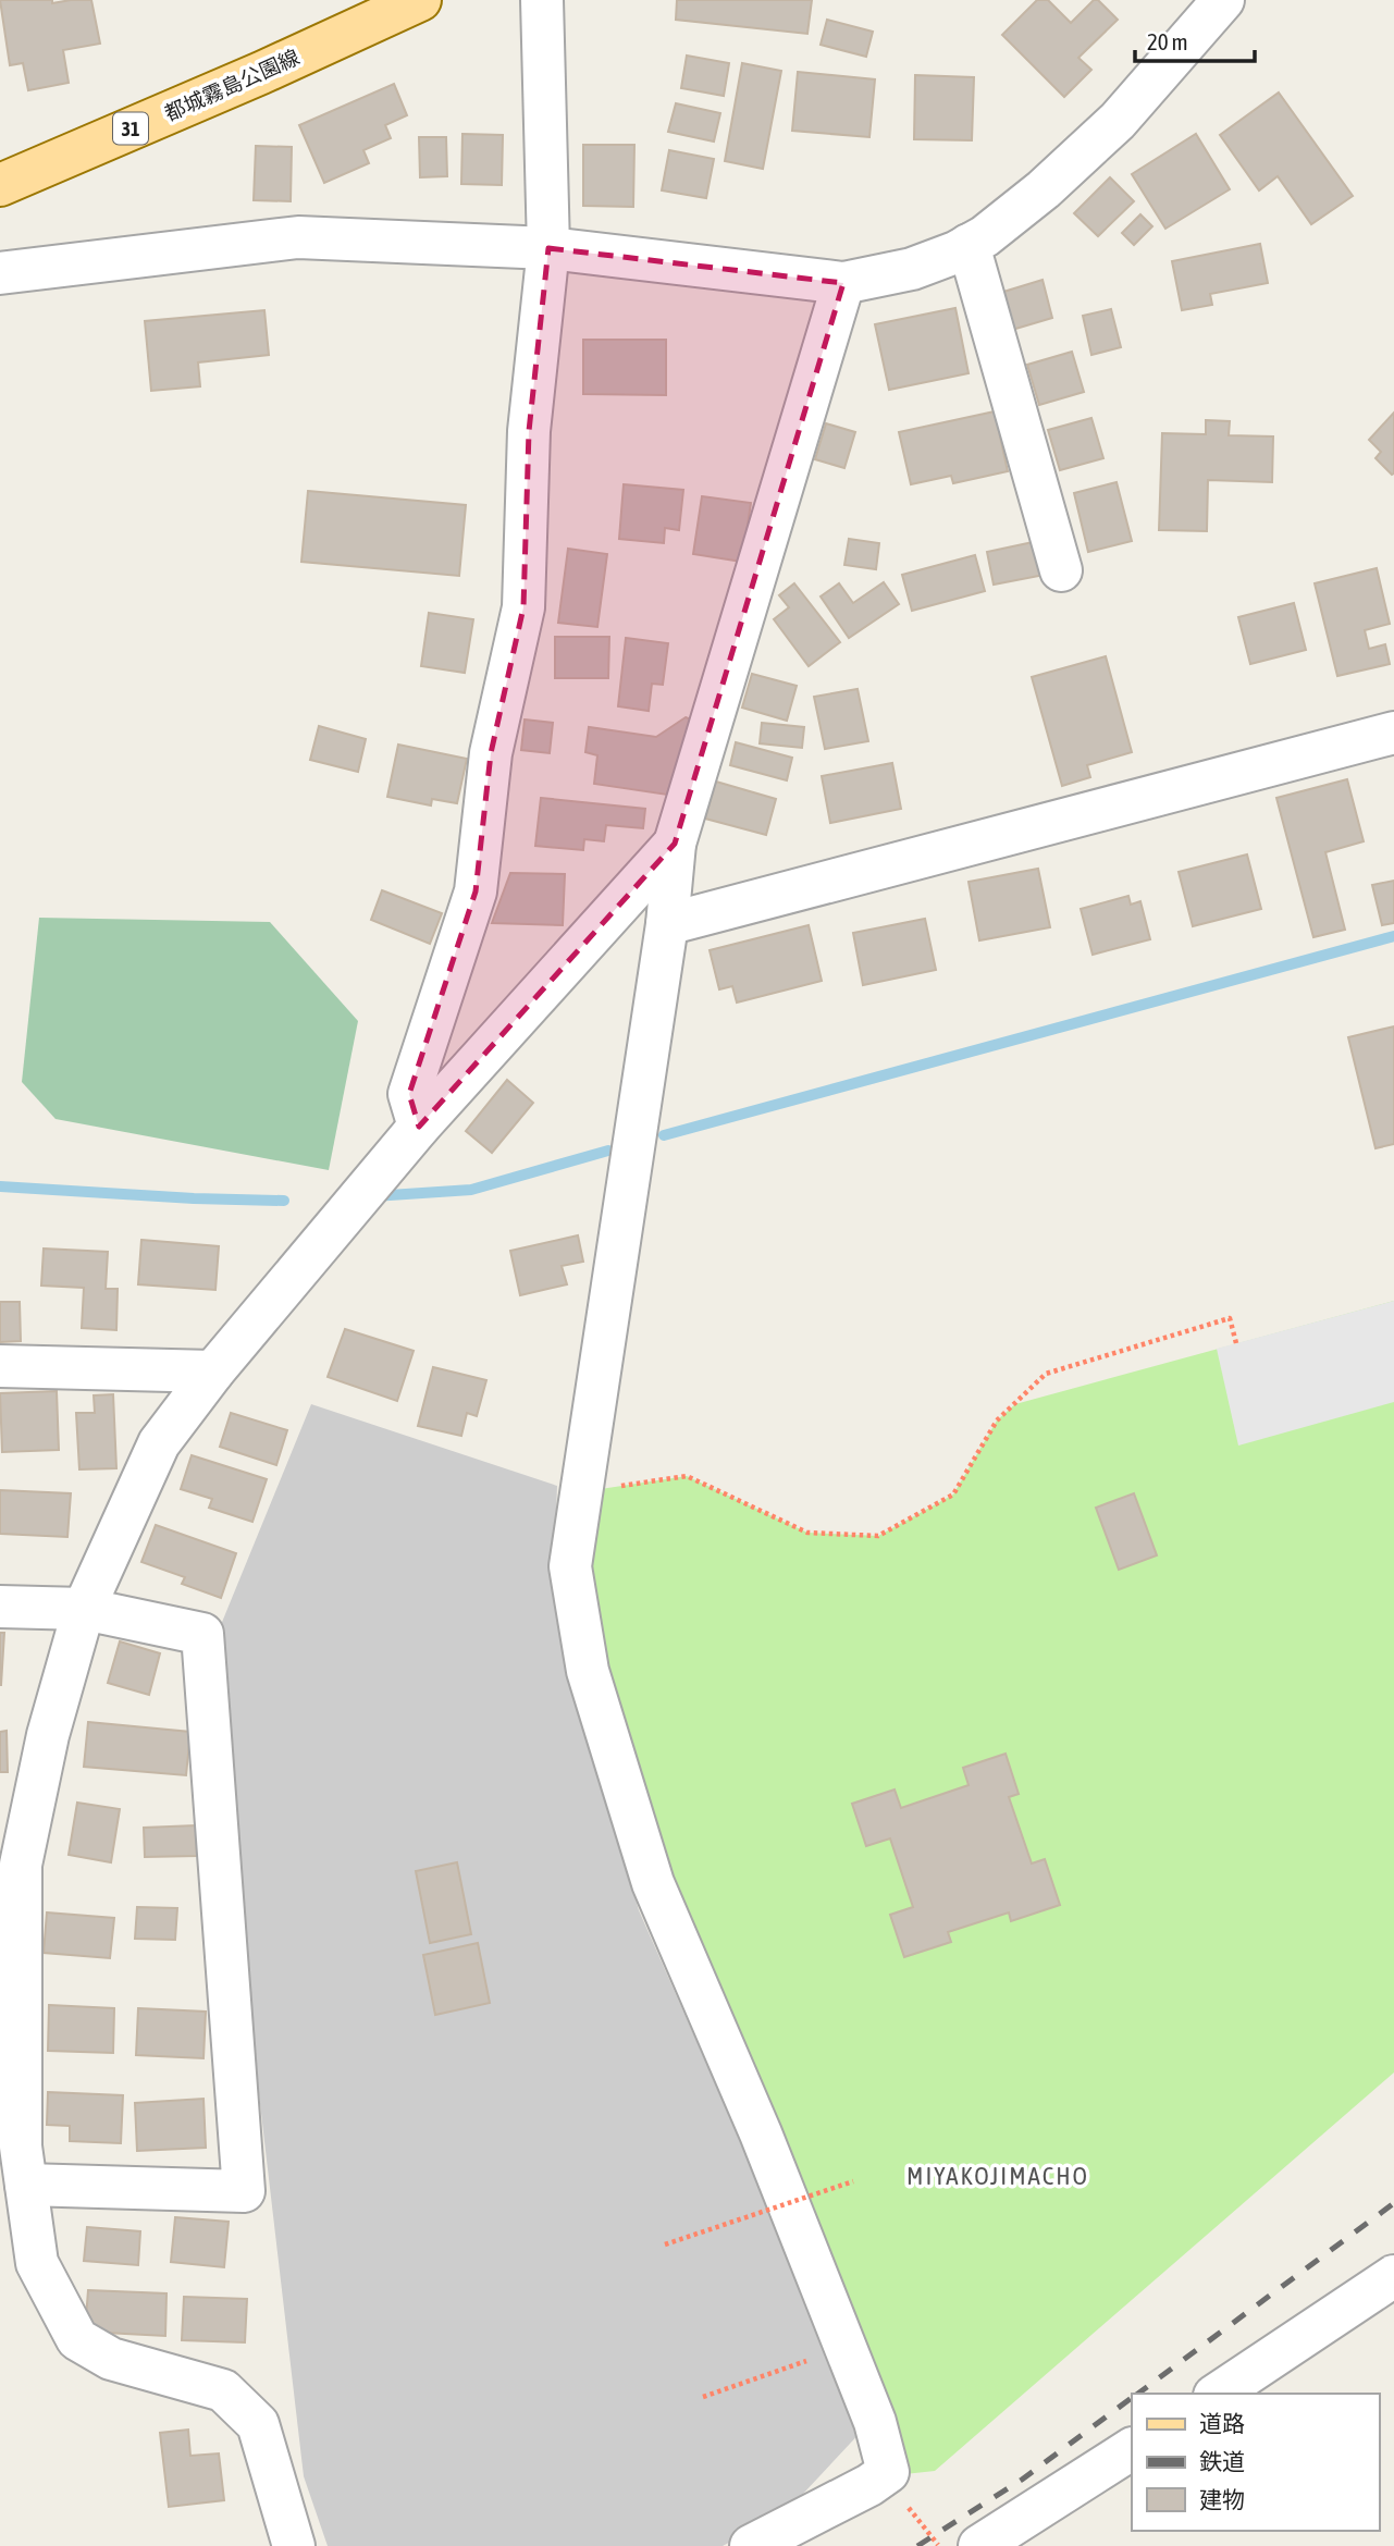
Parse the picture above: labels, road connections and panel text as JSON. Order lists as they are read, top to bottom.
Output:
{
  "streets": {
    "main road": ["都城霧島公園線", "31"]
  },
  "districts": ["MIYAKOJIMACHO"],
  "legend": ["道路", "鉄道", "建物"],
  "scale_bar": "20 m"
}
